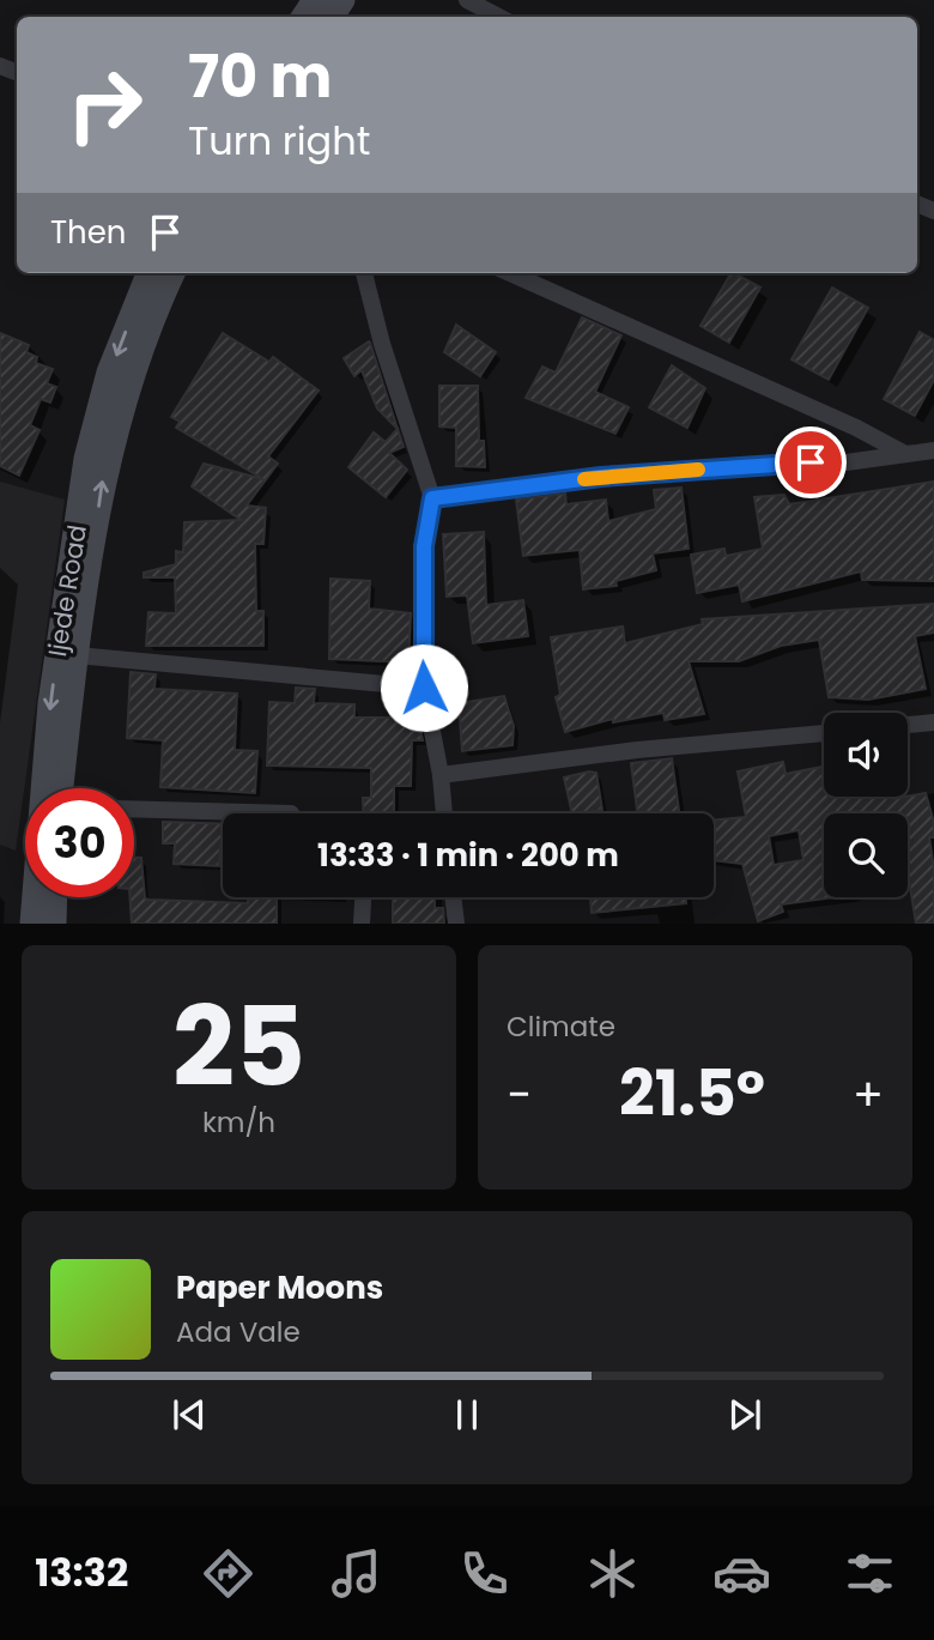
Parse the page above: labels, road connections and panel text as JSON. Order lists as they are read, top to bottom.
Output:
{
  "streets": {
    "main road": ["Ijede Road"]
  },
  "page": {
    "turn": ["70 m", "Turn right"],
    "then": "Then",
    "limit": "30",
    "trip": "13:33 · 1 min · 200 m",
    "tile": [
      ["25", "km/h"],
      "Climate"
    ],
    "heat": ["−", "21.5°", "+"],
    "song": ["Paper Moons", "Ada Vale"],
    "tabs": "13:32"
  }
}
